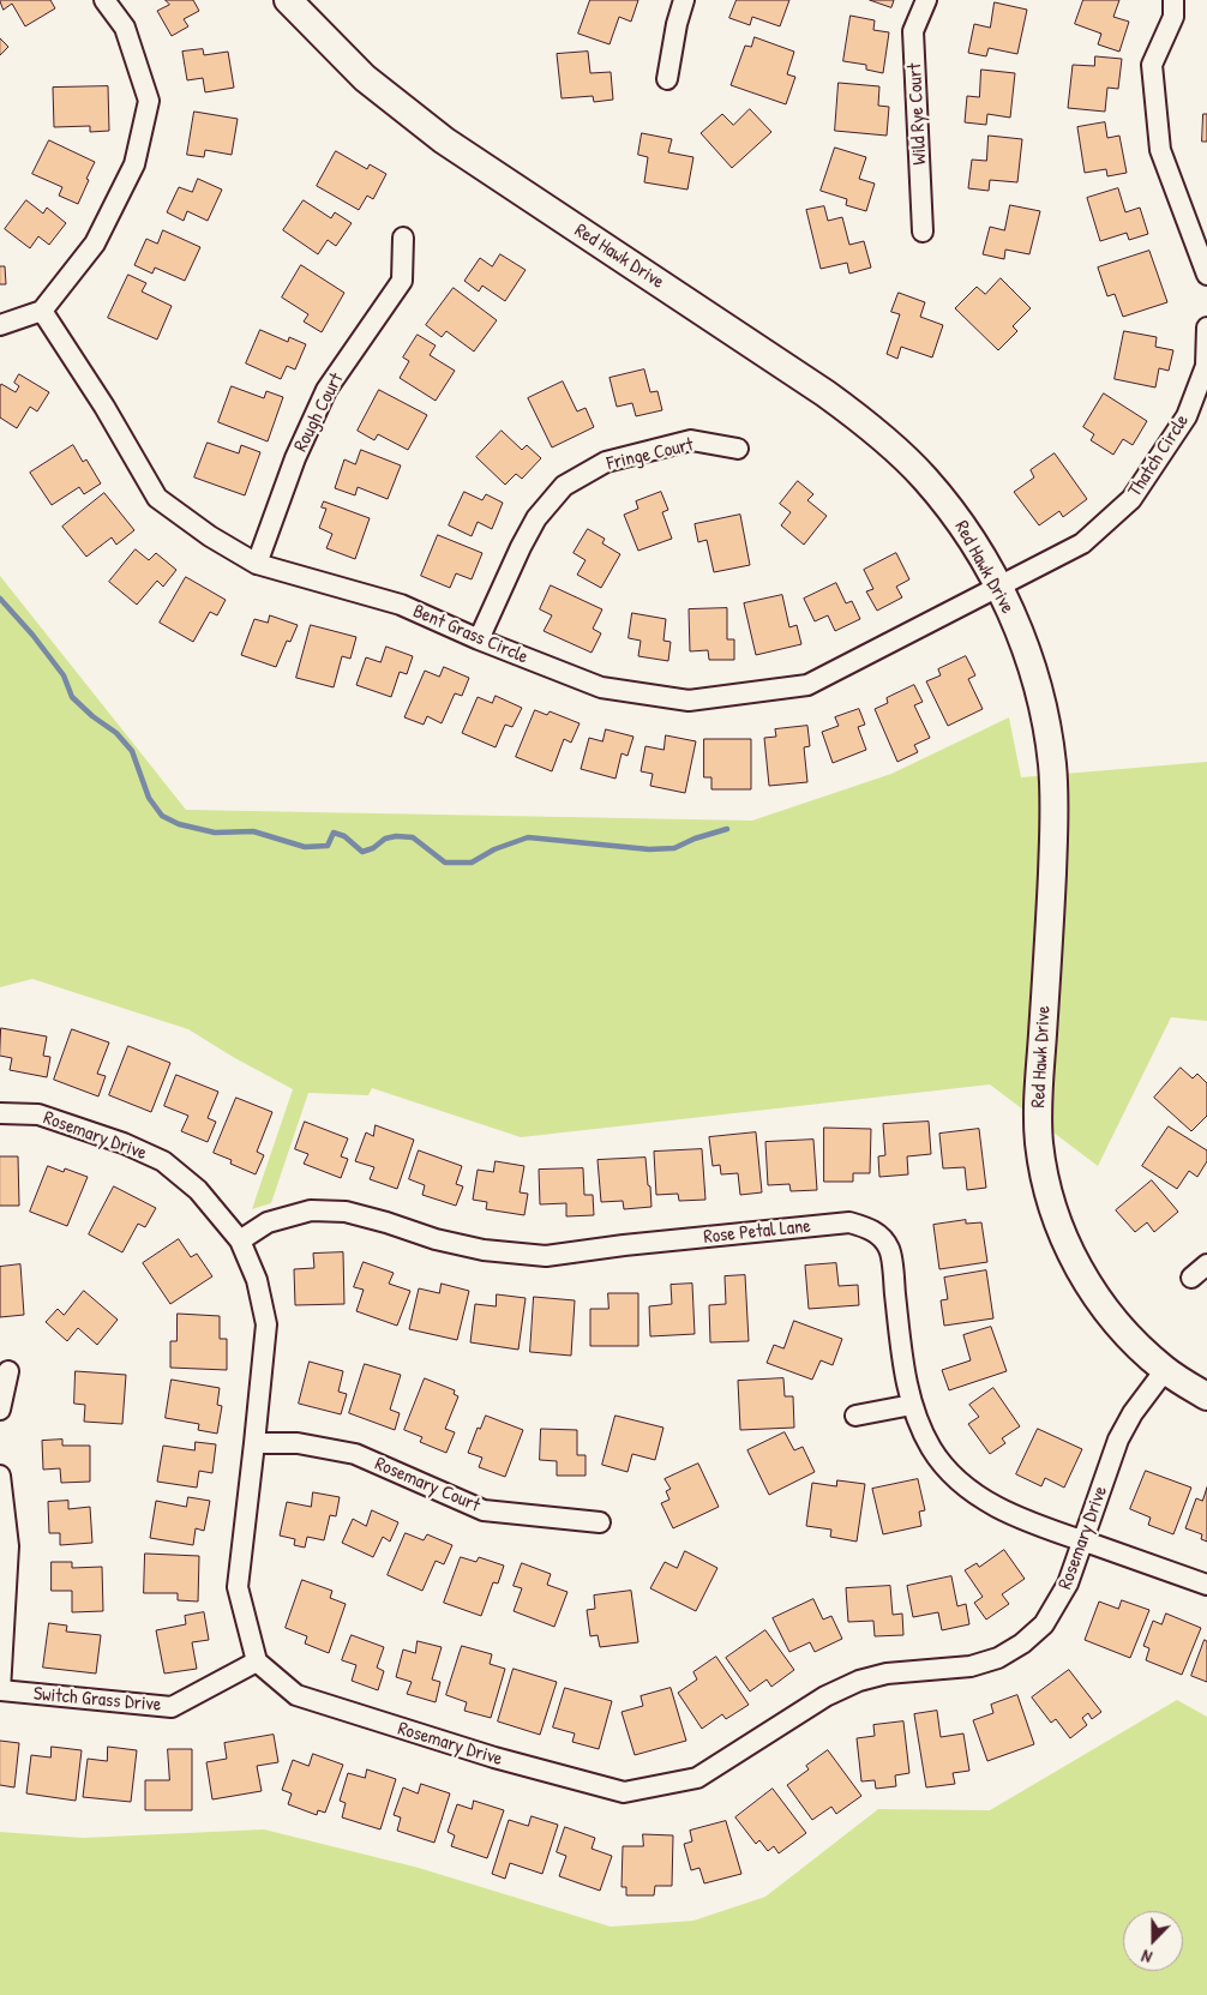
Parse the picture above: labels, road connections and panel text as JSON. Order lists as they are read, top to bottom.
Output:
{
  "streets": {
    "street": [
      "Wild Rye Court",
      "Red Hawk Drive",
      "Rough Court",
      "Fringe Court",
      "Thatch Circle",
      "Bent Grass Circle",
      "Rosemary Drive",
      "Rose Petal Lane",
      "Rosemary Court",
      "Switch Grass Drive"
    ]
  },
  "crossings": [
    ["Red Hawk Drive", "Thatch Circle"],
    ["Red Hawk Drive", "Bent Grass Circle"],
    ["Red Hawk Drive", "Rosemary Drive"],
    ["Rough Court", "Bent Grass Circle"],
    ["Fringe Court", "Bent Grass Circle"],
    ["Thatch Circle", "Bent Grass Circle"],
    ["Rosemary Drive", "Rose Petal Lane"],
    ["Rosemary Drive", "Rosemary Court"],
    ["Rosemary Drive", "Switch Grass Drive"]
  ],
  "north": "bottom"
}
